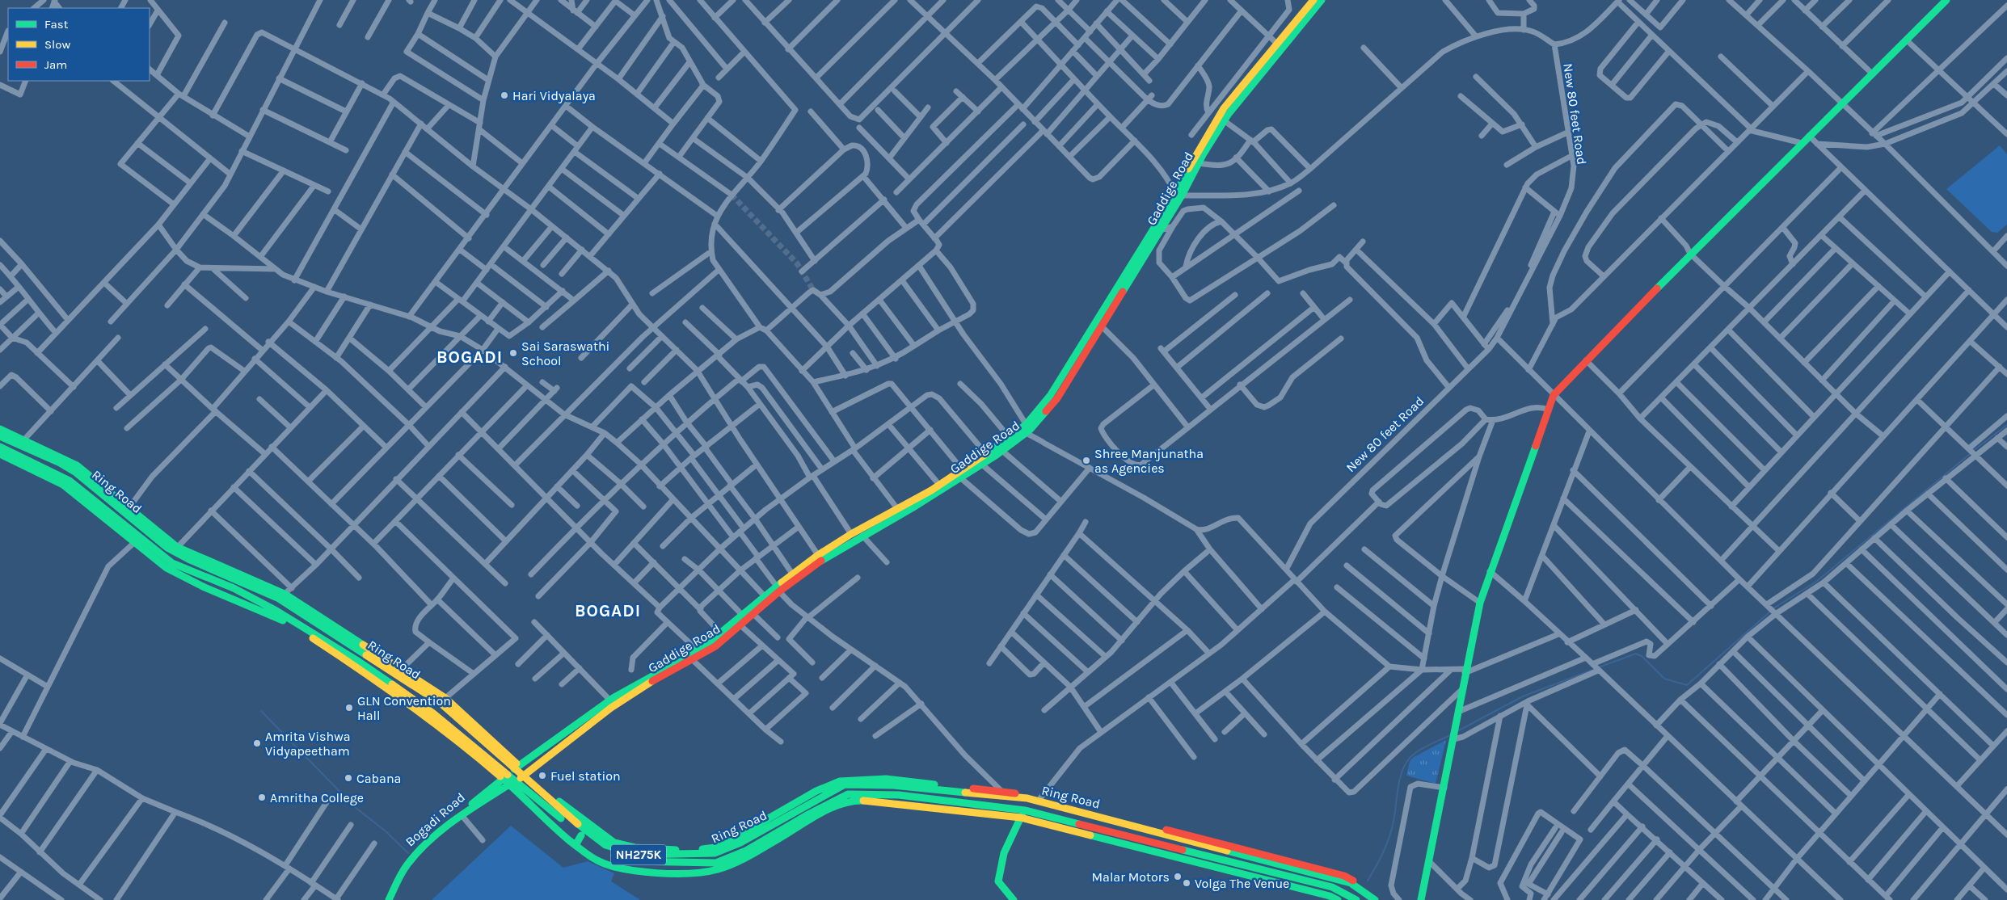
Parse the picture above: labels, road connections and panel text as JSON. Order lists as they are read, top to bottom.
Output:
{
  "streets": {
    "main road": [
      "Gaddige Road",
      "Ring Road",
      "Bogadi Road",
      "NH275K"
    ],
    "street": ["New 80 feet Road"]
  },
  "crossings": [
    ["Gaddige Road", "Ring Road"],
    ["Gaddige Road", "Bogadi Road"],
    ["Ring Road", "Bogadi Road"]
  ],
  "districts": ["BOGADI", "BOGADI"],
  "places": [
    "Hari Vidyalaya",
    "Sai Saraswathi School",
    "Shree Manjunatha as Agencies",
    "GLN Convention Hall",
    "Amrita Vishwa Vidyapeetham",
    "Fuel station",
    "Cabana",
    "Amritha College",
    "Malar Motors",
    "Volga The Venue"
  ],
  "legend": ["Fast", "Slow", "Jam"]
}
